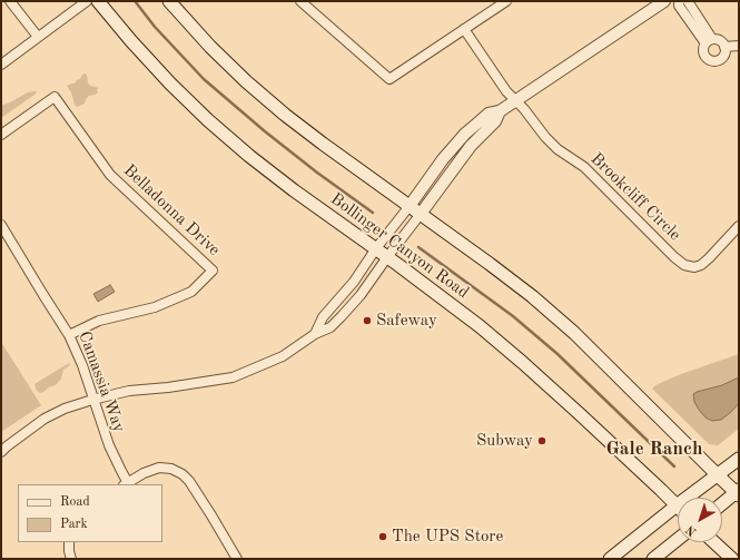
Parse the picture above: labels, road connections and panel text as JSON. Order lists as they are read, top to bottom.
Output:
{
  "streets": {
    "main road": ["Bollinger Canyon Road"],
    "street": ["Brookcliff Circle", "Belladonna Drive", "Camassia Way"]
  },
  "crossings": [
    ["Belladonna Drive", "Camassia Way"]
  ],
  "districts": ["Gale Ranch"],
  "places": ["Safeway", "Subway", "The UPS Store"],
  "legend": ["Road", "Park"],
  "north": "bottom left"
}
